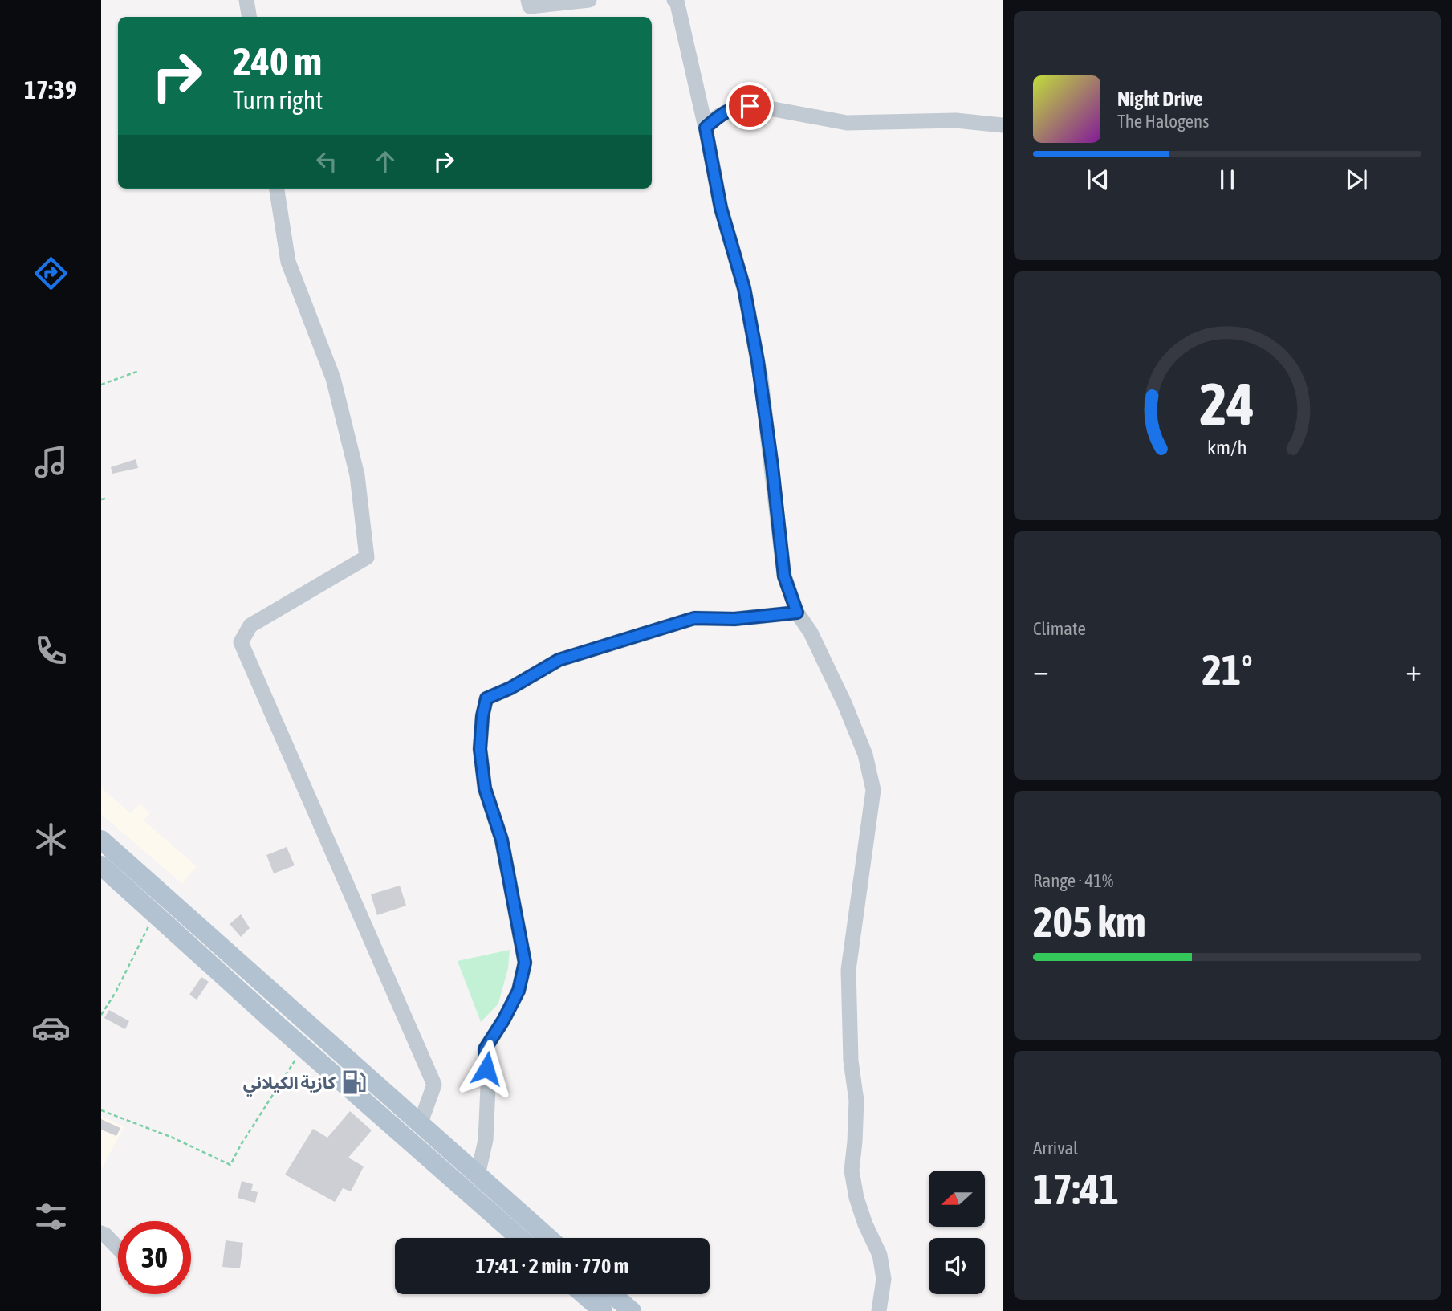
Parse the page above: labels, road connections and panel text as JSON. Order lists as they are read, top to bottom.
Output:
{
  "places": {
    "fuel station": ["كازية الكيلاني"]
  },
  "north": "left",
  "page": {
    "tabs": "17:39",
    "turn": ["240 m", "Turn right"],
    "song": ["Night Drive", "The Halogens"],
    "tile": [
      "Climate",
      ["Range · 41%", "205 km"],
      ["Arrival", "17:41"]
    ],
    "heat": ["−", "21°", "+"],
    "limit": "30",
    "trip": "17:41 · 2 min · 770 m",
    "gauge": ["24", "km/h"]
  }
}
